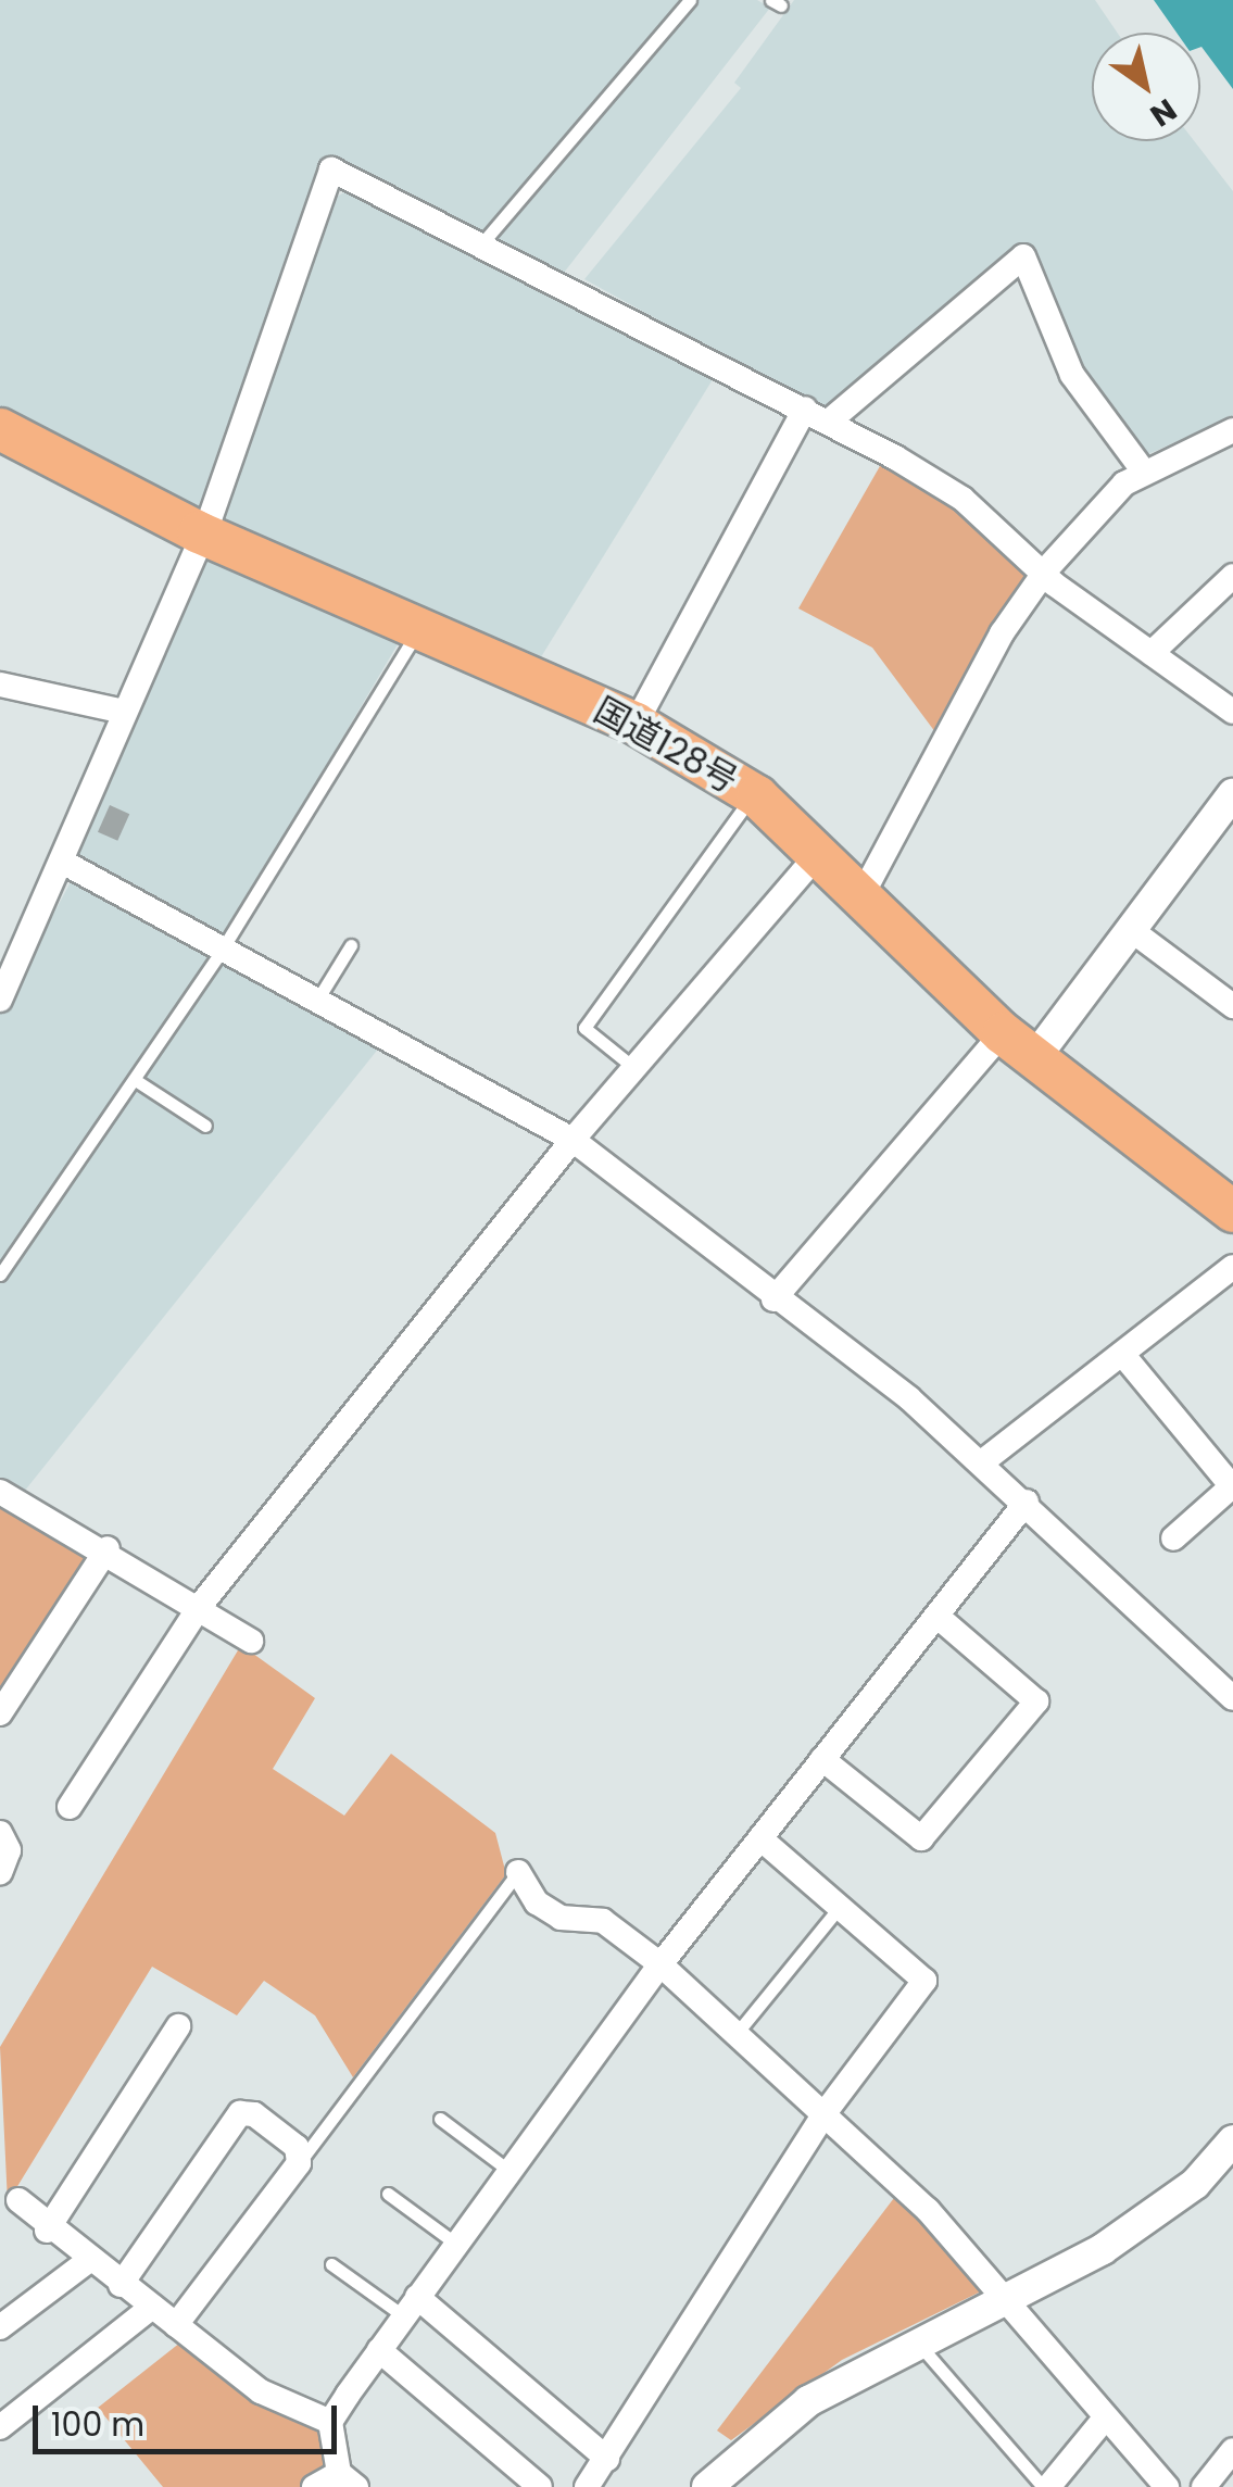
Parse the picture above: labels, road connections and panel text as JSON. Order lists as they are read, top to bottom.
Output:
{
  "streets": {
    "highway": ["国道128号"]
  },
  "scale_bar": "100 m",
  "north": "bottom right"
}
